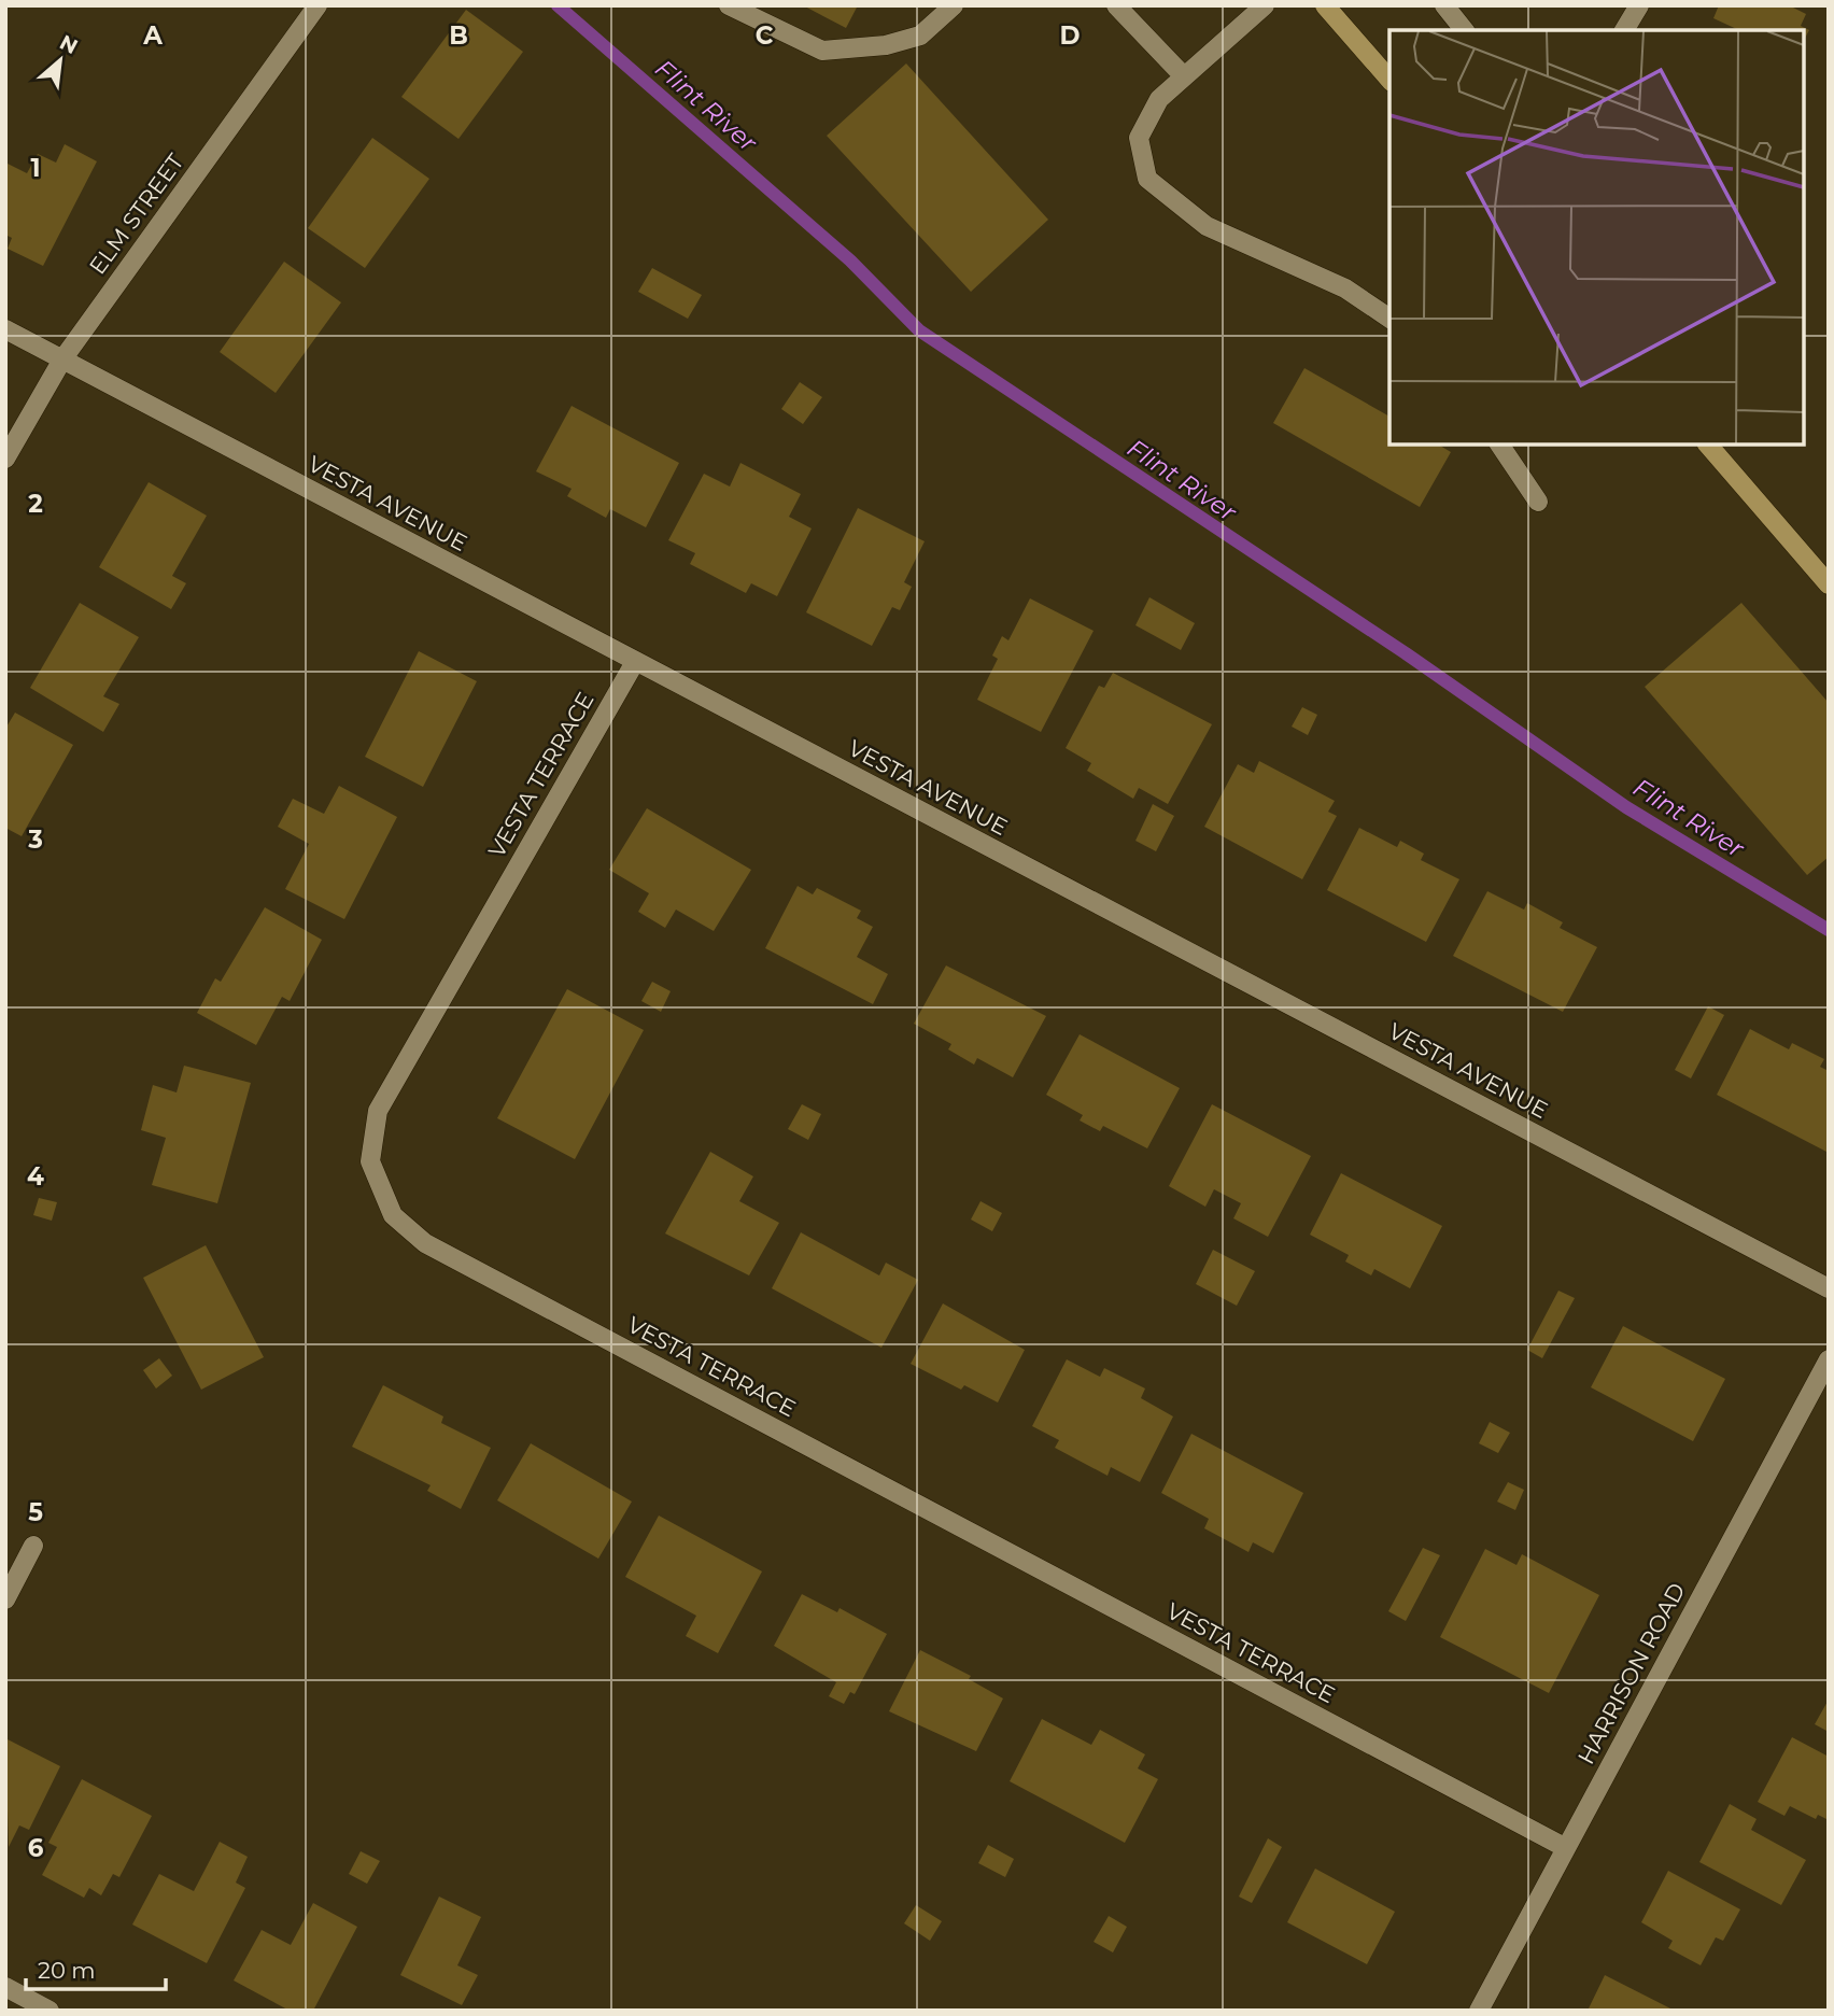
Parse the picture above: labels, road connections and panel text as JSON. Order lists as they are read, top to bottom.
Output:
{
  "streets": {
    "street": [
      "ELM STREET",
      "VESTA AVENUE",
      "VESTA TERRACE",
      "HARRISON ROAD"
    ]
  },
  "crossings": [
    ["ELM STREET", "VESTA AVENUE"],
    ["VESTA AVENUE", "VESTA TERRACE"],
    ["VESTA TERRACE", "HARRISON ROAD"]
  ],
  "water": ["Flint River"],
  "scale_bar": "20 m",
  "north": "top right",
  "grid": {
    "columns": [
      "A",
      "B",
      "C",
      "D"
    ],
    "rows": [
      "1",
      "2",
      "3",
      "4",
      "5",
      "6"
    ]
  }
}
